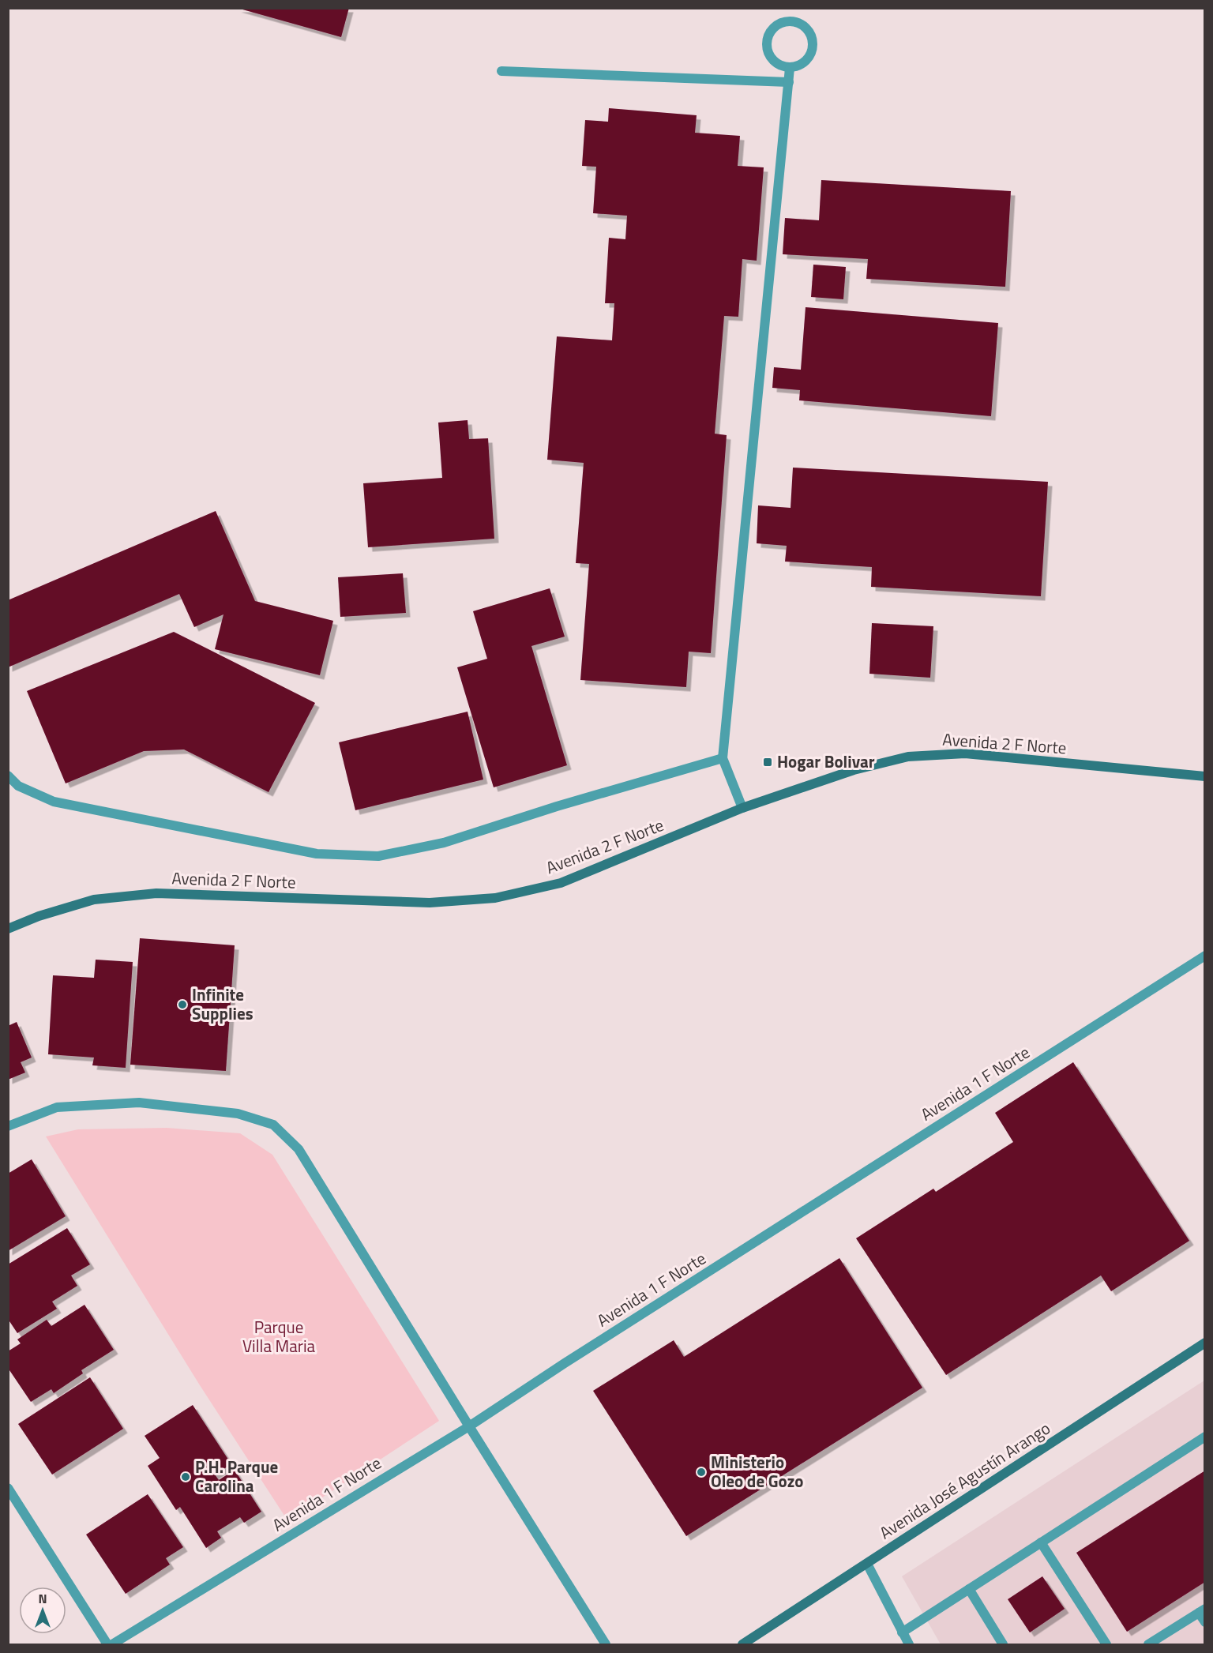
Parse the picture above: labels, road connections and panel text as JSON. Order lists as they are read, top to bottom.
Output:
{
  "streets": {
    "street": ["Avenida 2 F Norte", "Avenida 1 F Norte", "Avenida José Agustín Arango"]
  },
  "parks": ["Parque Villa Maria"],
  "places": {
    "transit": ["Hogar Bolivar"],
    "other": ["Infinite Supplies", "Ministerio Oleo de Gozo", "P.H. Parque Carolina"]
  },
  "north": "top"
}
